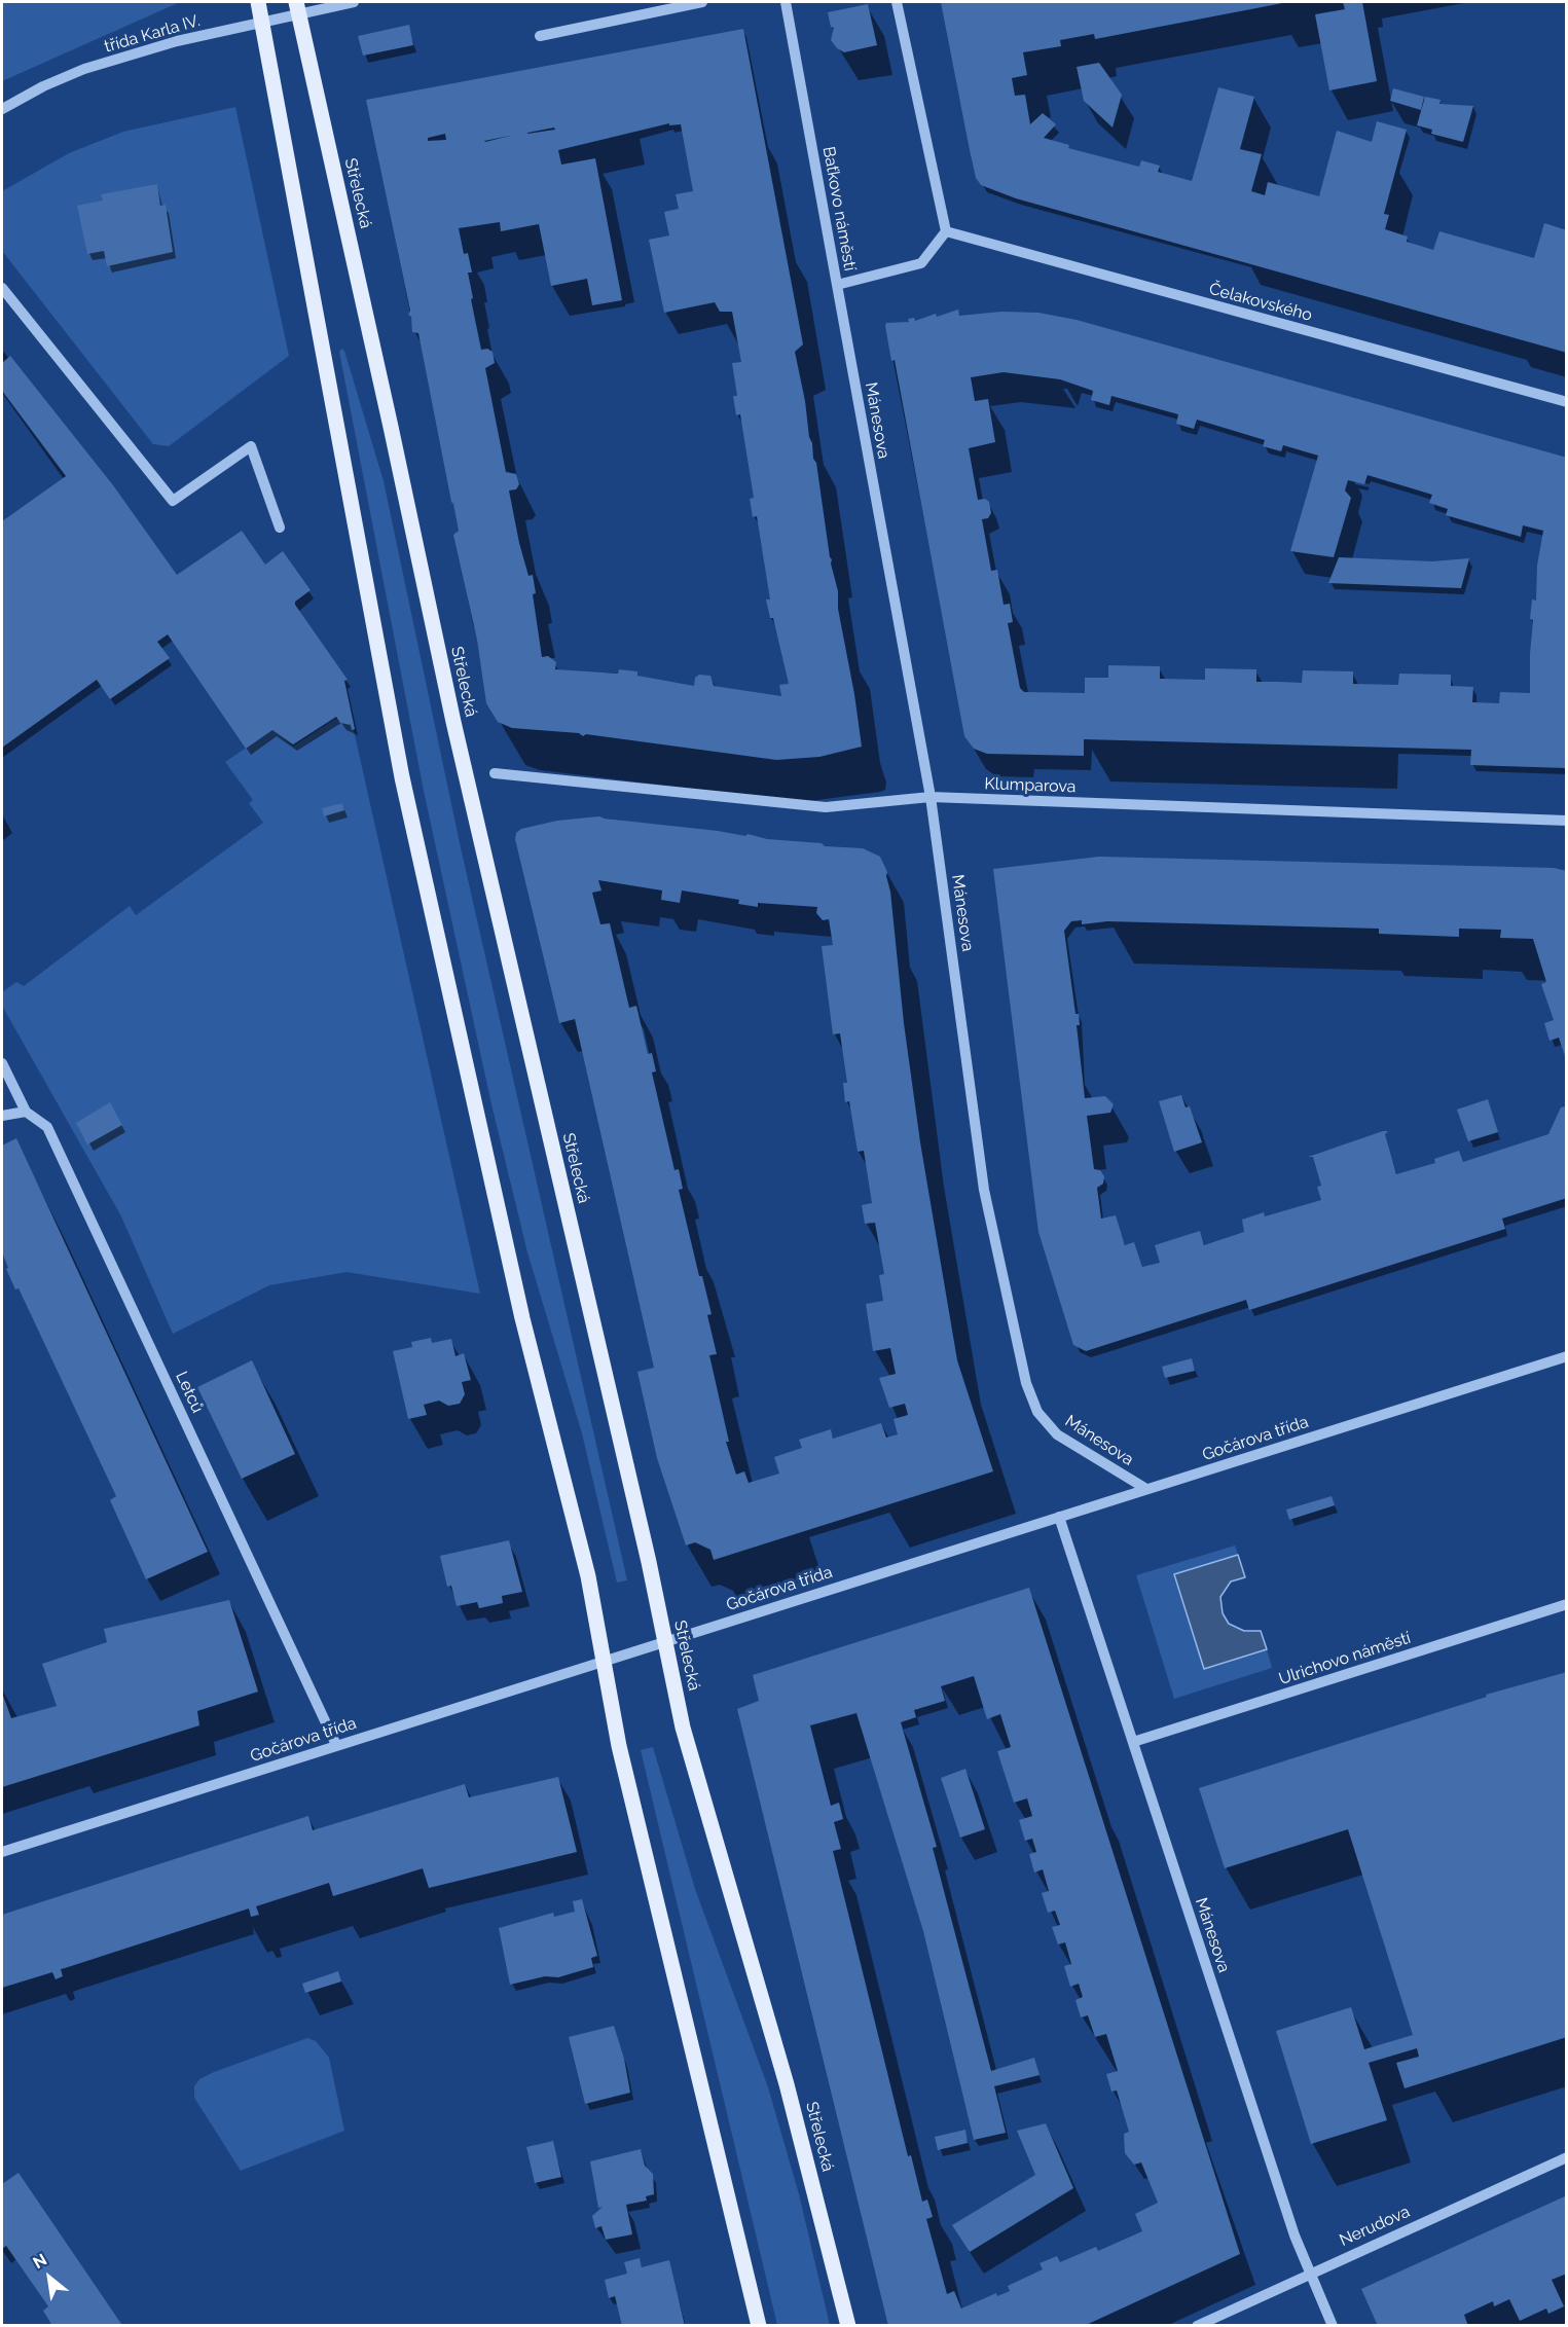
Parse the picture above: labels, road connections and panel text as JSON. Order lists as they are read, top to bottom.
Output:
{
  "streets": {
    "main road": ["Střelecká"],
    "street": [
      "třída Karla IV.",
      "Baťkovo náměstí",
      "Čelakovského",
      "Mánesova",
      "Klumparova",
      "Letců",
      "Gočárova třída",
      "Ulrichovo náměstí",
      "Nerudova"
    ]
  },
  "crossings": [
    ["třída Karla IV.", "Střelecká"],
    ["Střelecká", "Gočárova třída"],
    ["Baťkovo náměstí", "Čelakovského"],
    ["Baťkovo náměstí", "Mánesova"],
    ["Mánesova", "Klumparova"],
    ["Mánesova", "Gočárova třída"],
    ["Mánesova", "Ulrichovo náměstí"],
    ["Mánesova", "Nerudova"],
    ["Letců", "Gočárova třída"]
  ],
  "north": "top left"
}
